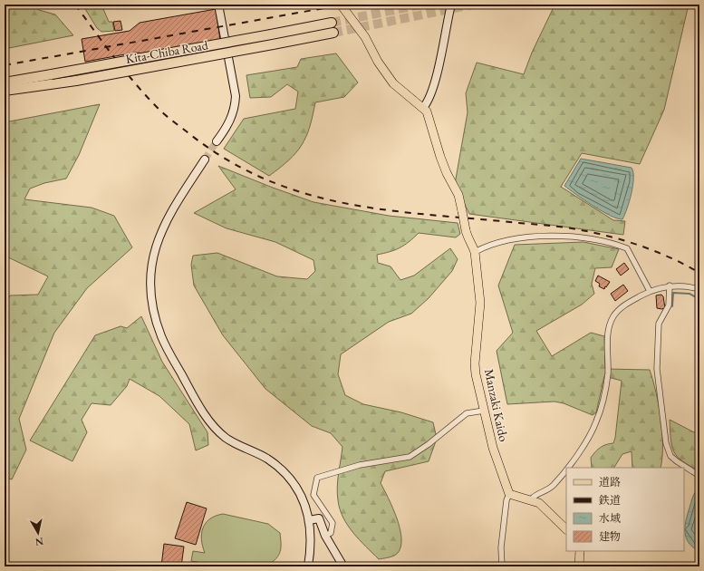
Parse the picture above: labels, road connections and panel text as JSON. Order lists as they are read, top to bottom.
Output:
{
  "streets": {
    "highway": ["Kita-Chiba Road"],
    "main road": ["Manzaki Kaido"]
  },
  "legend": [
    "道路",
    "鉄道",
    "水域",
    "建物"
  ],
  "north": "bottom"
}
